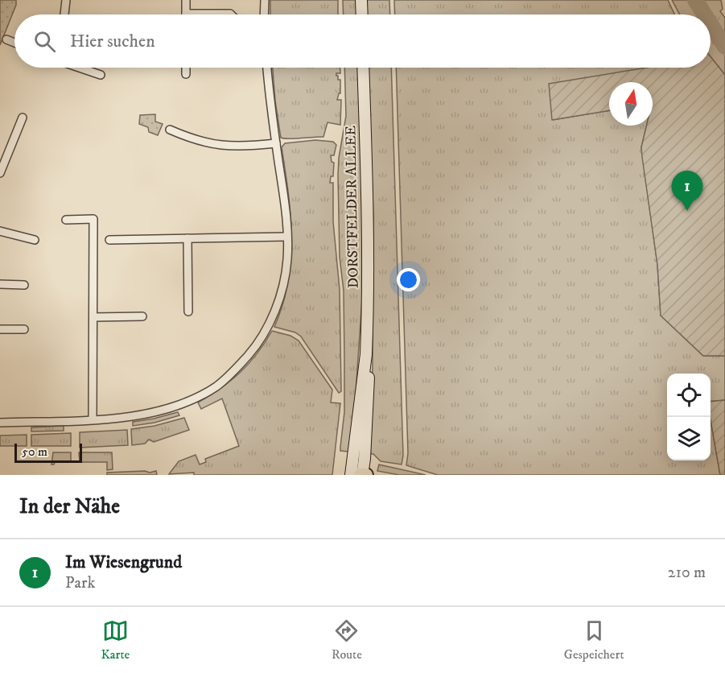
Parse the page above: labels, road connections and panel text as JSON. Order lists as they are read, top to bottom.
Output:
{
  "streets": {
    "main road": ["DORSTFELDER ALLEE"]
  },
  "scale_bar": "50 m",
  "north": "top",
  "page": {
    "search": "Hier suchen",
    "pins": "1",
    "scale": "50 m",
    "heading": "In der Nähe",
    "list": [
      {
        "mark": "1",
        "name": "Im Wiesengrund",
        "note": "Park",
        "value": "210 m"
      }
    ],
    "nav": ["Karte", "Route", "Gespeichert"]
  }
}
